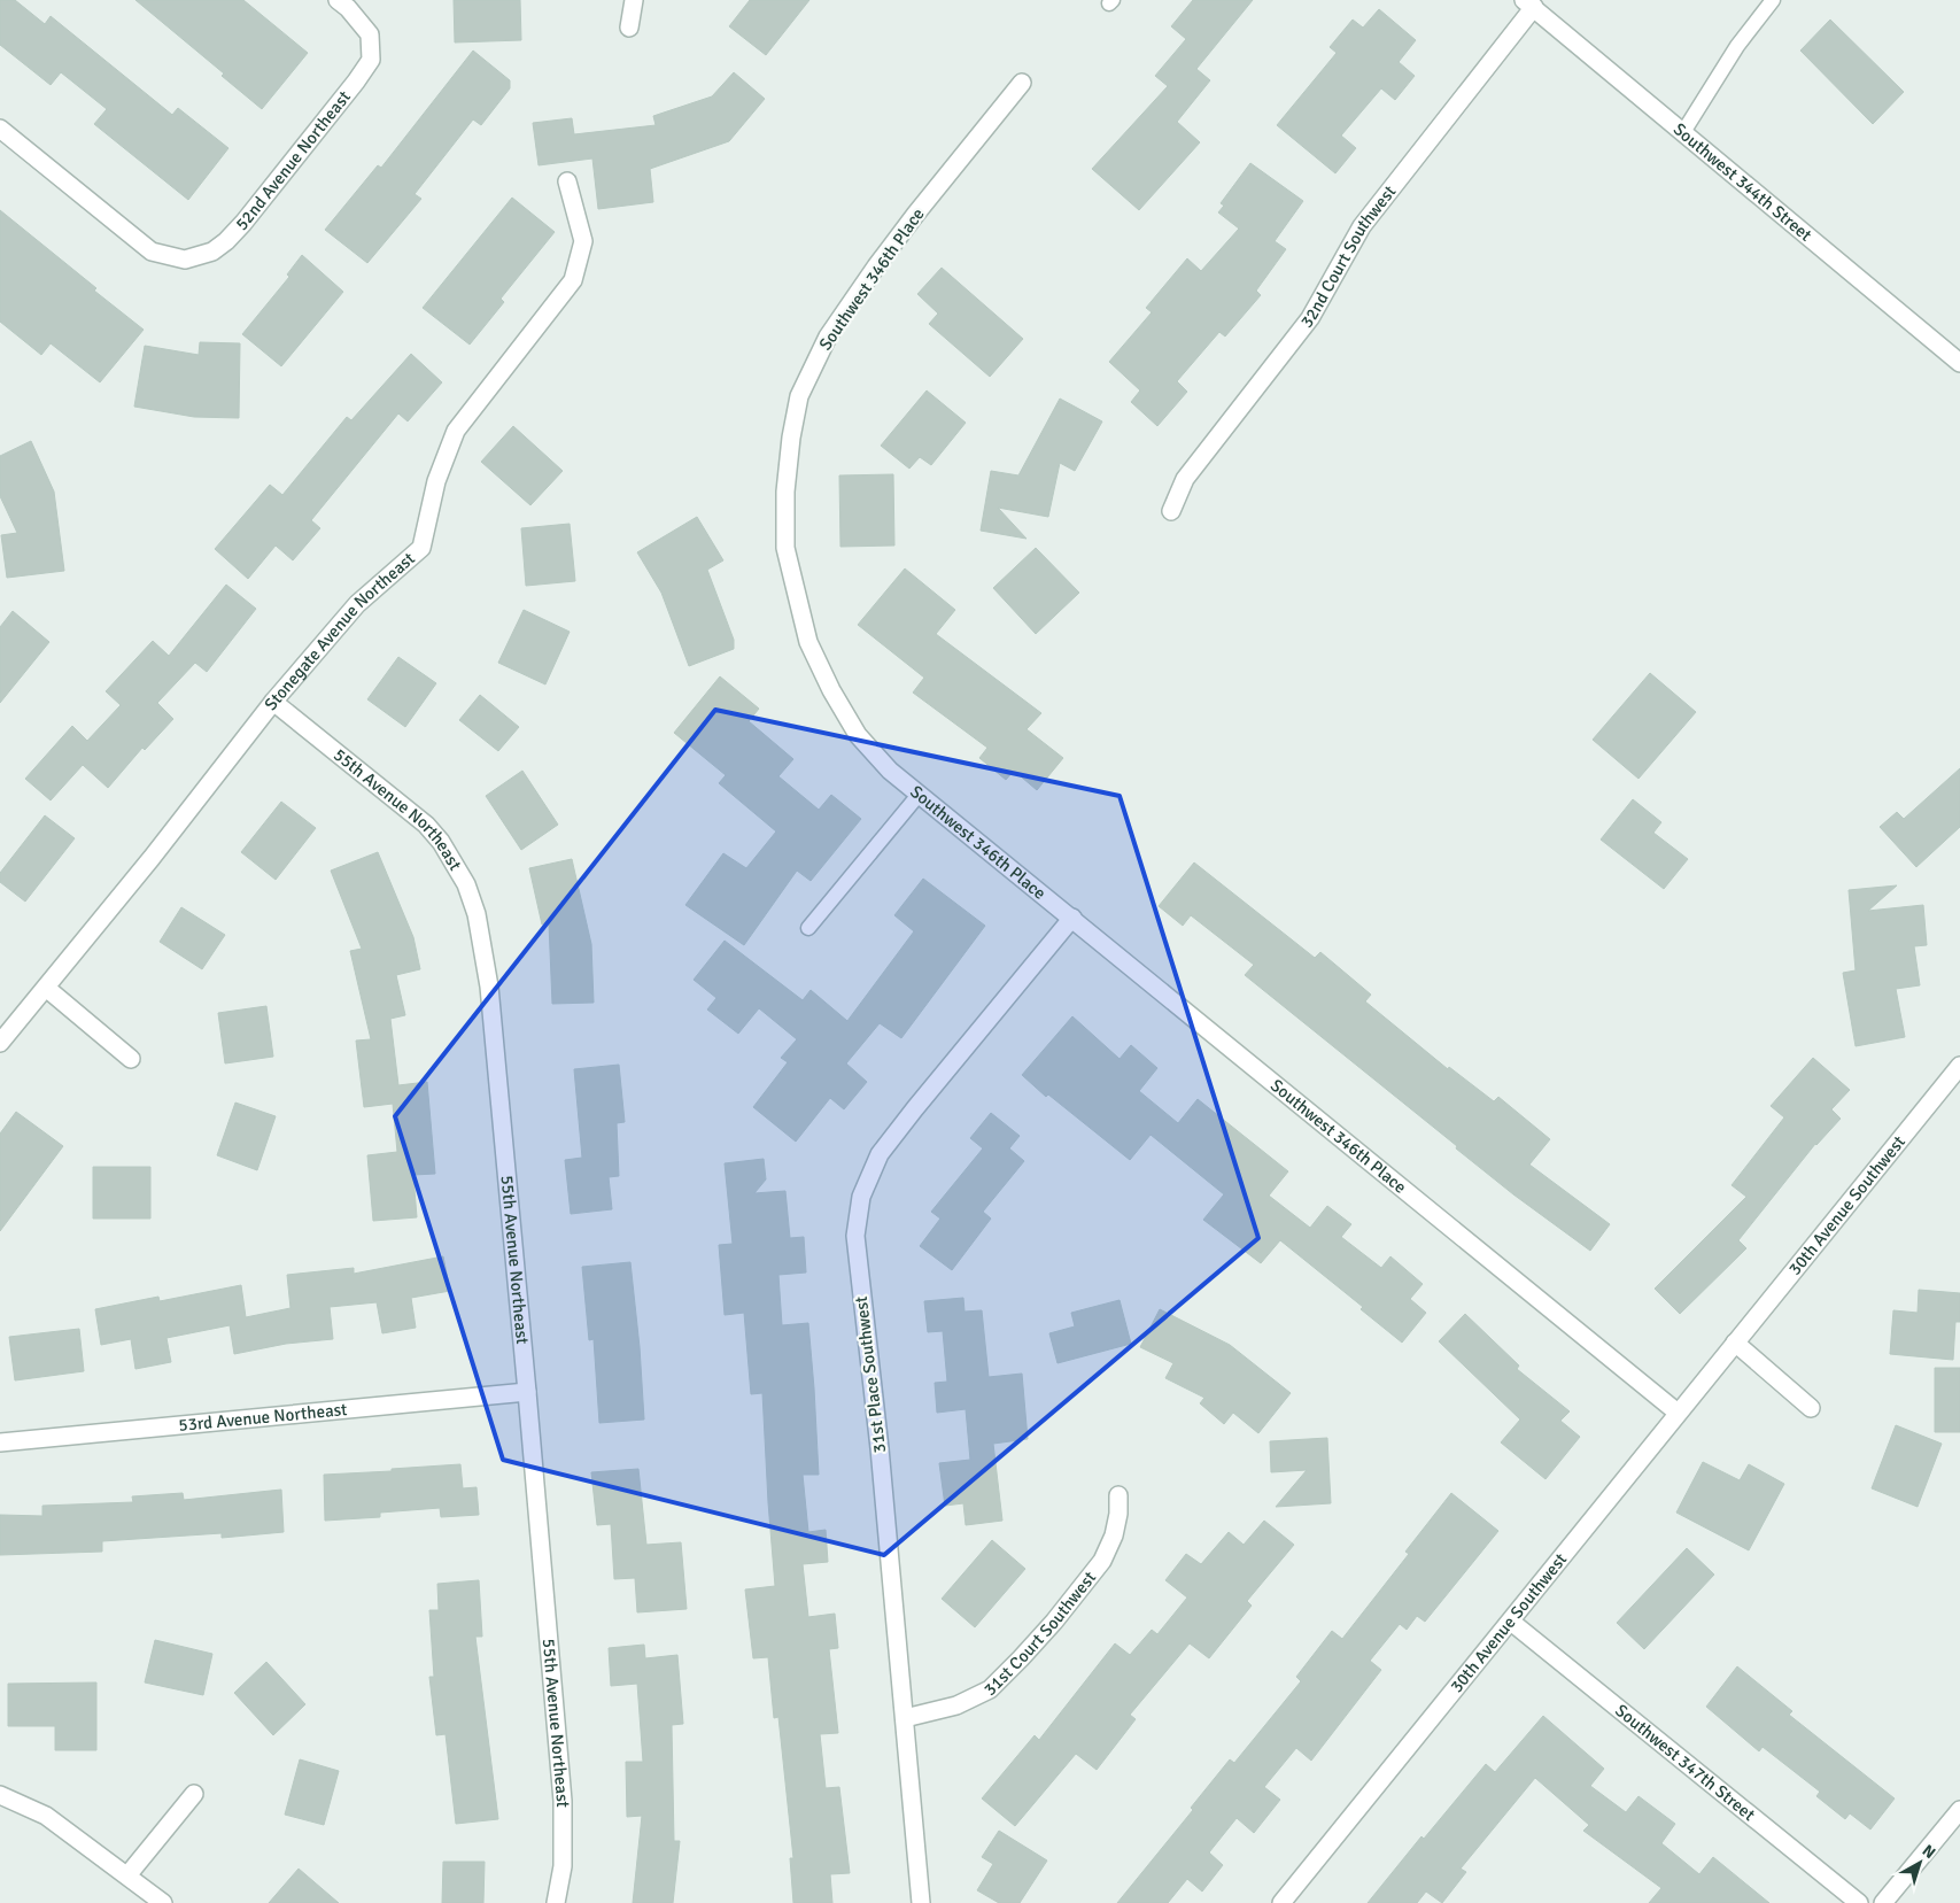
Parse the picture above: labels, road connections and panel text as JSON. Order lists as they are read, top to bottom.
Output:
{
  "streets": {
    "street": [
      "52nd Avenue Northeast",
      "Southwest 344th Street",
      "32nd Court Southwest",
      "Southwest 346th Place",
      "Stonegate Avenue Northeast",
      "55th Avenue Northeast",
      "30th Avenue Southwest",
      "31st Place Southwest",
      "53rd Avenue Northeast",
      "31st Court Southwest",
      "Southwest 347th Street"
    ]
  },
  "crossings": [
    ["Southwest 344th Street", "32nd Court Southwest"],
    ["Southwest 346th Place", "30th Avenue Southwest"],
    ["Southwest 346th Place", "31st Place Southwest"],
    ["Stonegate Avenue Northeast", "55th Avenue Northeast"],
    ["55th Avenue Northeast", "53rd Avenue Northeast"],
    ["30th Avenue Southwest", "Southwest 347th Street"],
    ["31st Place Southwest", "31st Court Southwest"]
  ],
  "north": "top right"
}
